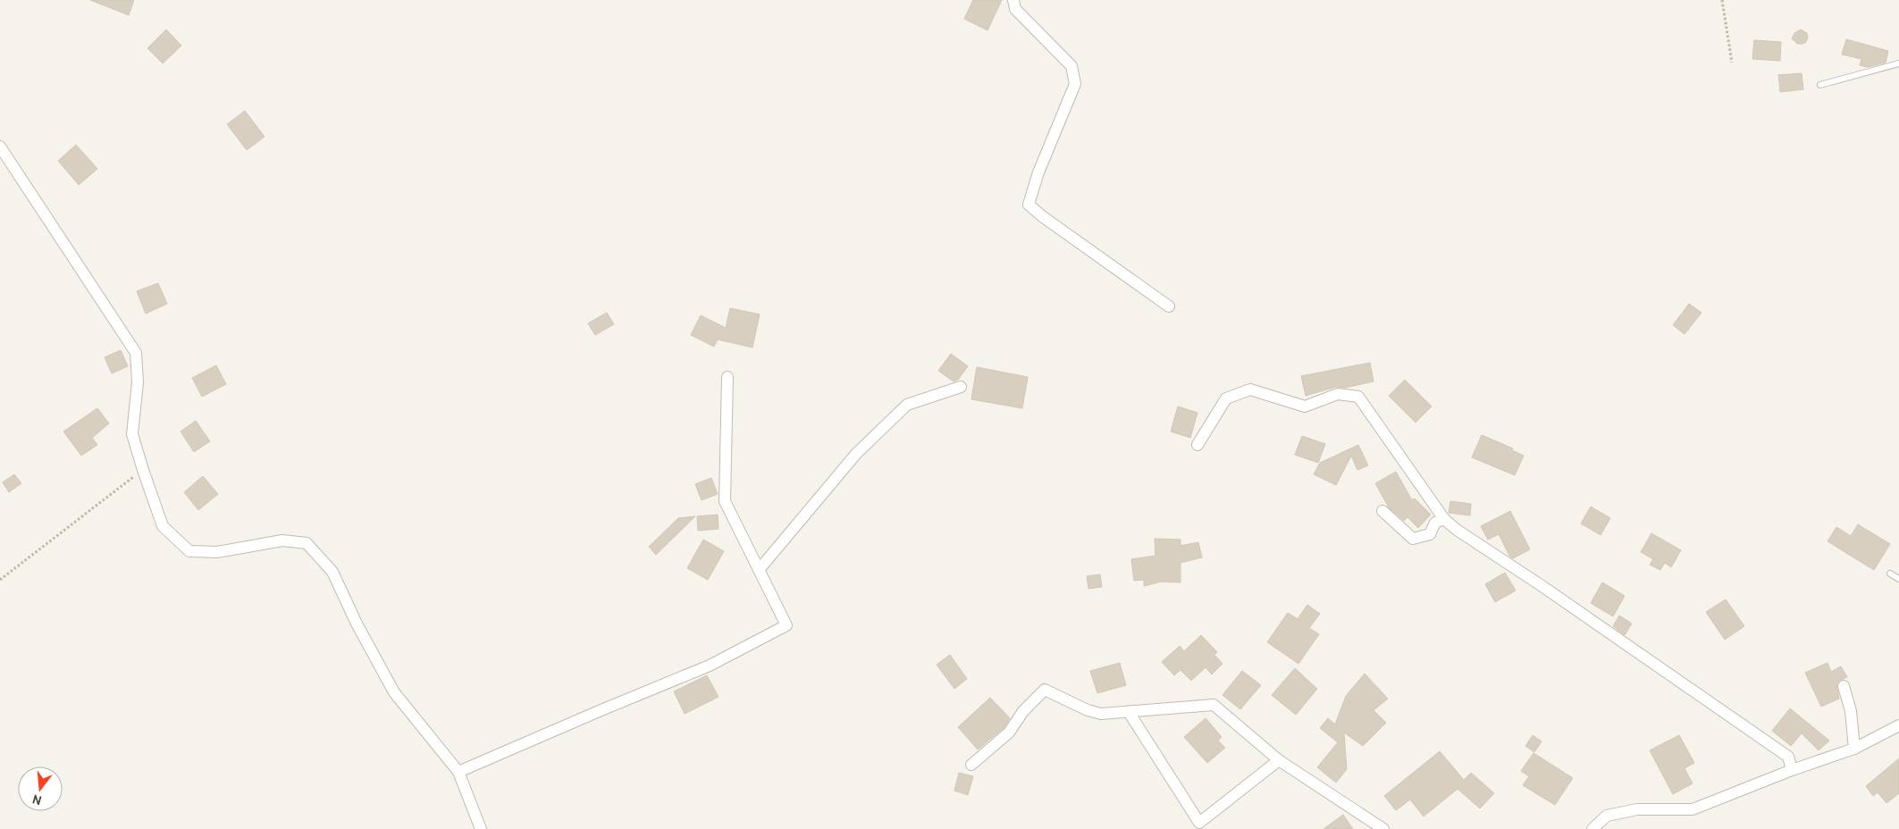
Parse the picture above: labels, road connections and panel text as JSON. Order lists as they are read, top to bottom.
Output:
{
  "north": "bottom"
}
